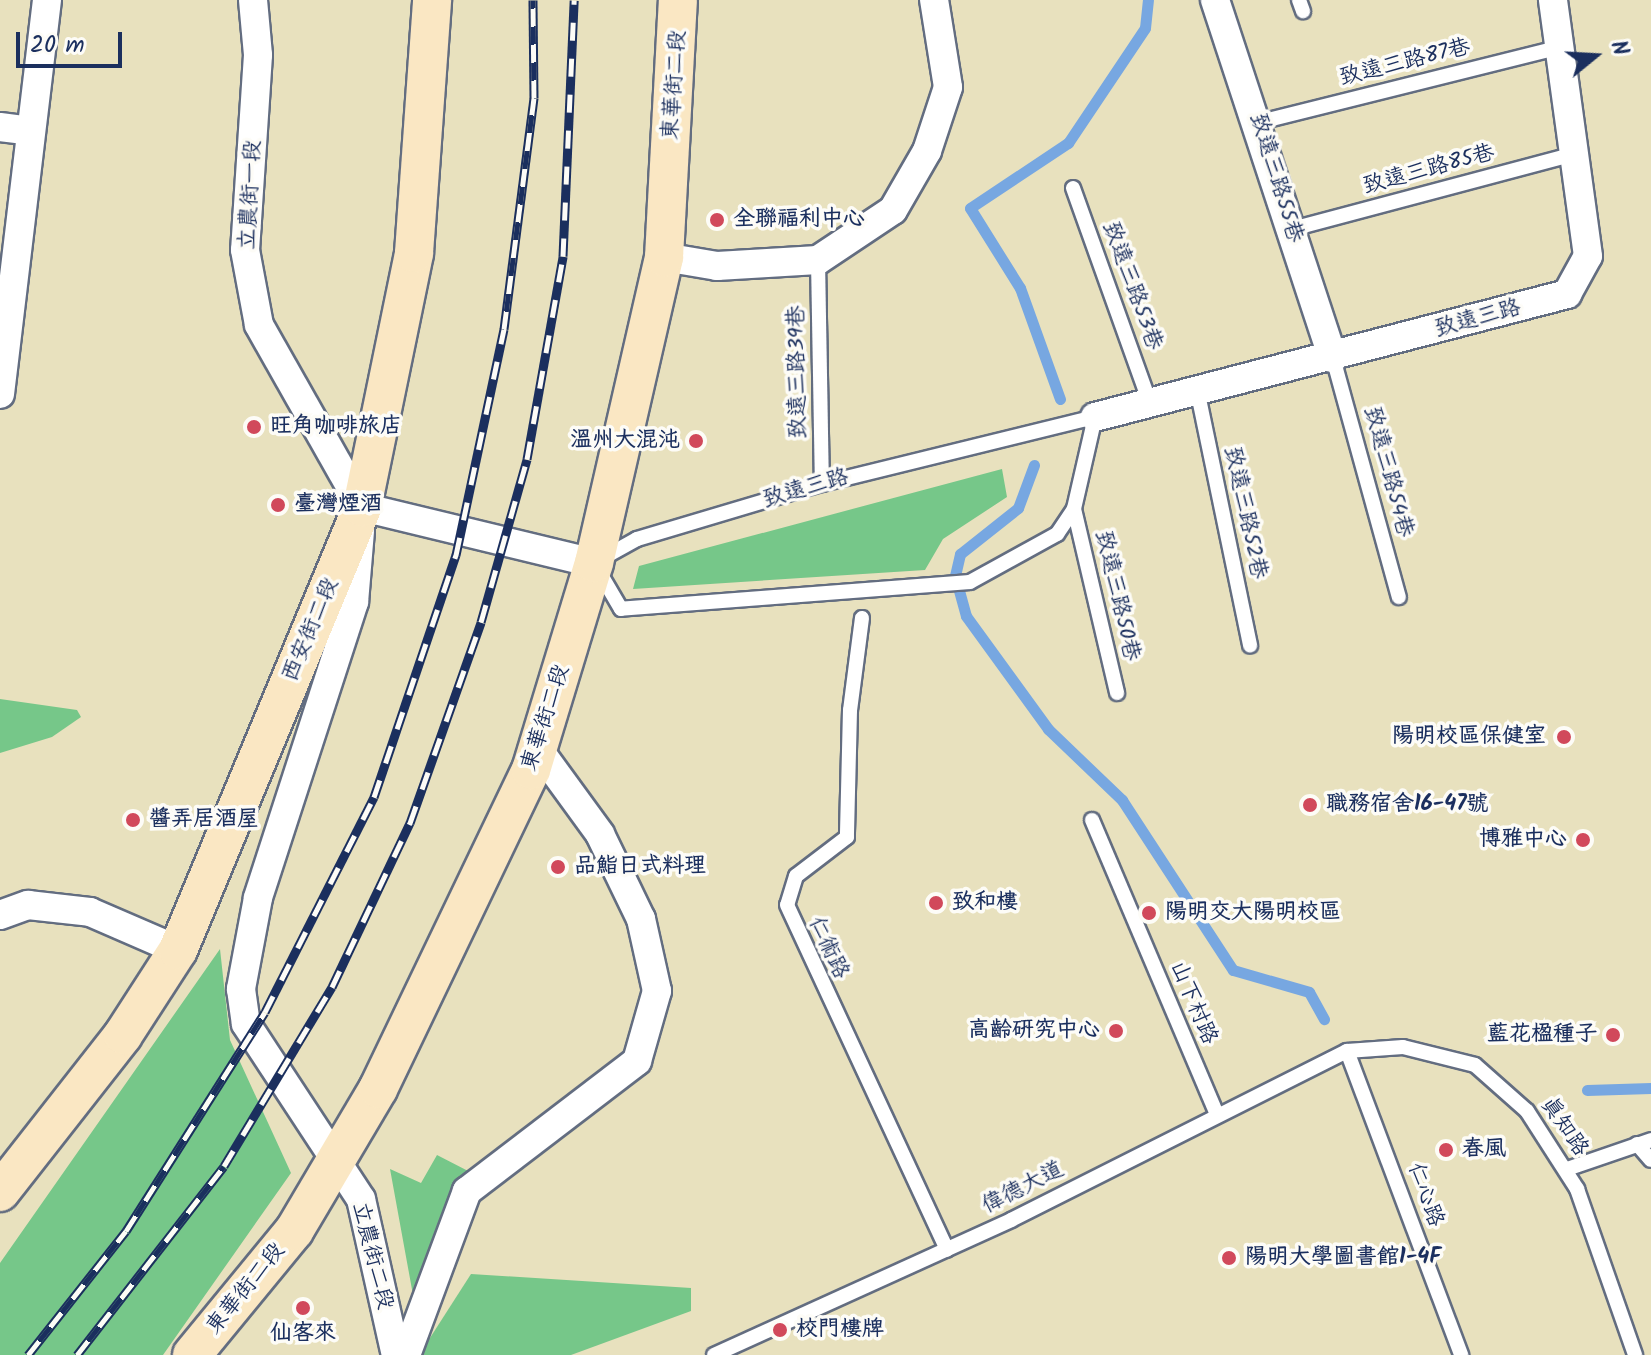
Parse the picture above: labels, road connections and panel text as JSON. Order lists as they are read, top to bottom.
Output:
{
  "streets": {
    "street": [
      "東華街二段",
      "致遠三路55巷",
      "立農街一段",
      "致遠三路",
      "西安街二段",
      "立農街二段"
    ],
    "lane": [
      "致遠三路87巷",
      "致遠三路85巷",
      "致遠三路53巷",
      "致遠三路39巷",
      "致遠三路54巷",
      "致遠三路52巷",
      "致遠三路50巷",
      "仁術路",
      "山下村路",
      "真知路",
      "偉德大道",
      "仁心路"
    ]
  },
  "crossings": [
    ["致遠三路87巷", "致遠三路55巷"],
    ["致遠三路87巷", "致遠三路"],
    ["東華街二段", "致遠三路"],
    ["東華街二段", "立農街二段"],
    ["致遠三路85巷", "致遠三路55巷"],
    ["致遠三路85巷", "致遠三路"],
    ["致遠三路55巷", "致遠三路"],
    ["致遠三路55巷", "致遠三路54巷"],
    ["立農街一段", "西安街二段"],
    ["立農街一段", "立農街二段"],
    ["致遠三路53巷", "致遠三路"],
    ["致遠三路", "致遠三路39巷"],
    ["致遠三路", "致遠三路54巷"],
    ["致遠三路", "致遠三路52巷"],
    ["西安街二段", "立農街二段"],
    ["仁術路", "偉德大道"],
    ["山下村路", "偉德大道"],
    ["真知路", "偉德大道"],
    ["真知路", "仁心路"],
    ["偉德大道", "仁心路"]
  ],
  "places": [
    "全聯福利中心",
    "旺角咖啡旅店",
    "溫州大混沌",
    "臺灣煙酒",
    "陽明校區保健室",
    "職務宿舍16-47號",
    "醬弄居酒屋",
    "博雅中心",
    "品鮨日式料理",
    "致和樓",
    "陽明交大陽明校區",
    "高齡研究中心",
    "藍花楹種子",
    "春風",
    "陽明大學圖書館1-4F",
    "仙客來",
    "校門樓牌"
  ],
  "scale_bar": "20 m",
  "north": "right"
}
